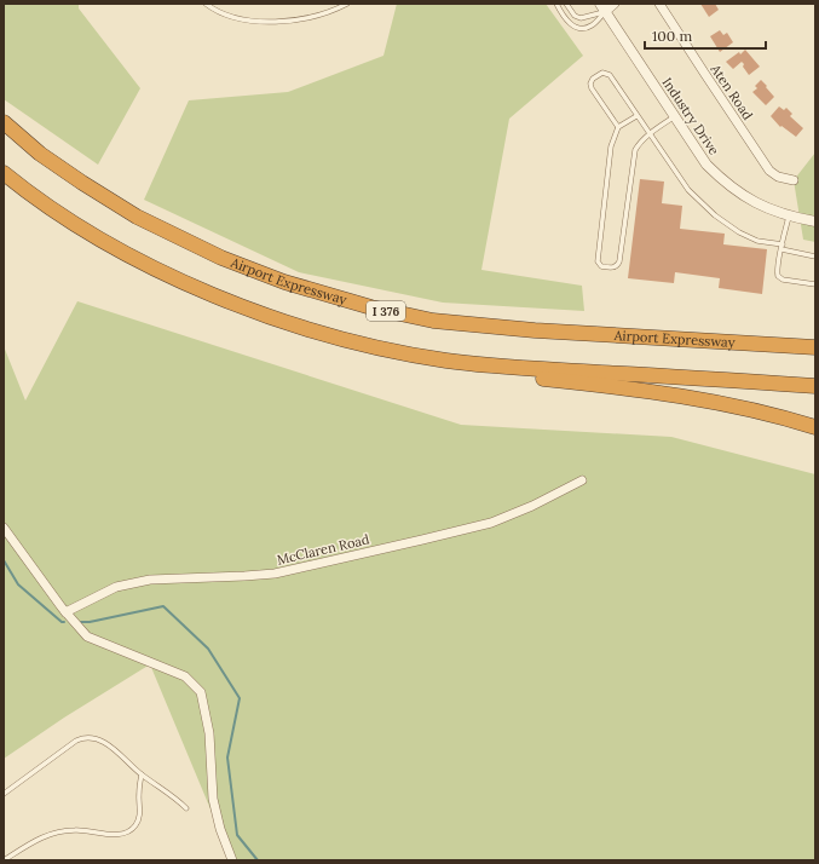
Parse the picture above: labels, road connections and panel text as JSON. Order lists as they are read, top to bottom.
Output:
{
  "streets": {
    "highway": ["Airport Expressway", "I 376"],
    "street": ["Aten Road", "Industry Drive", "McClaren Road"]
  },
  "scale_bar": "100 m"
}
